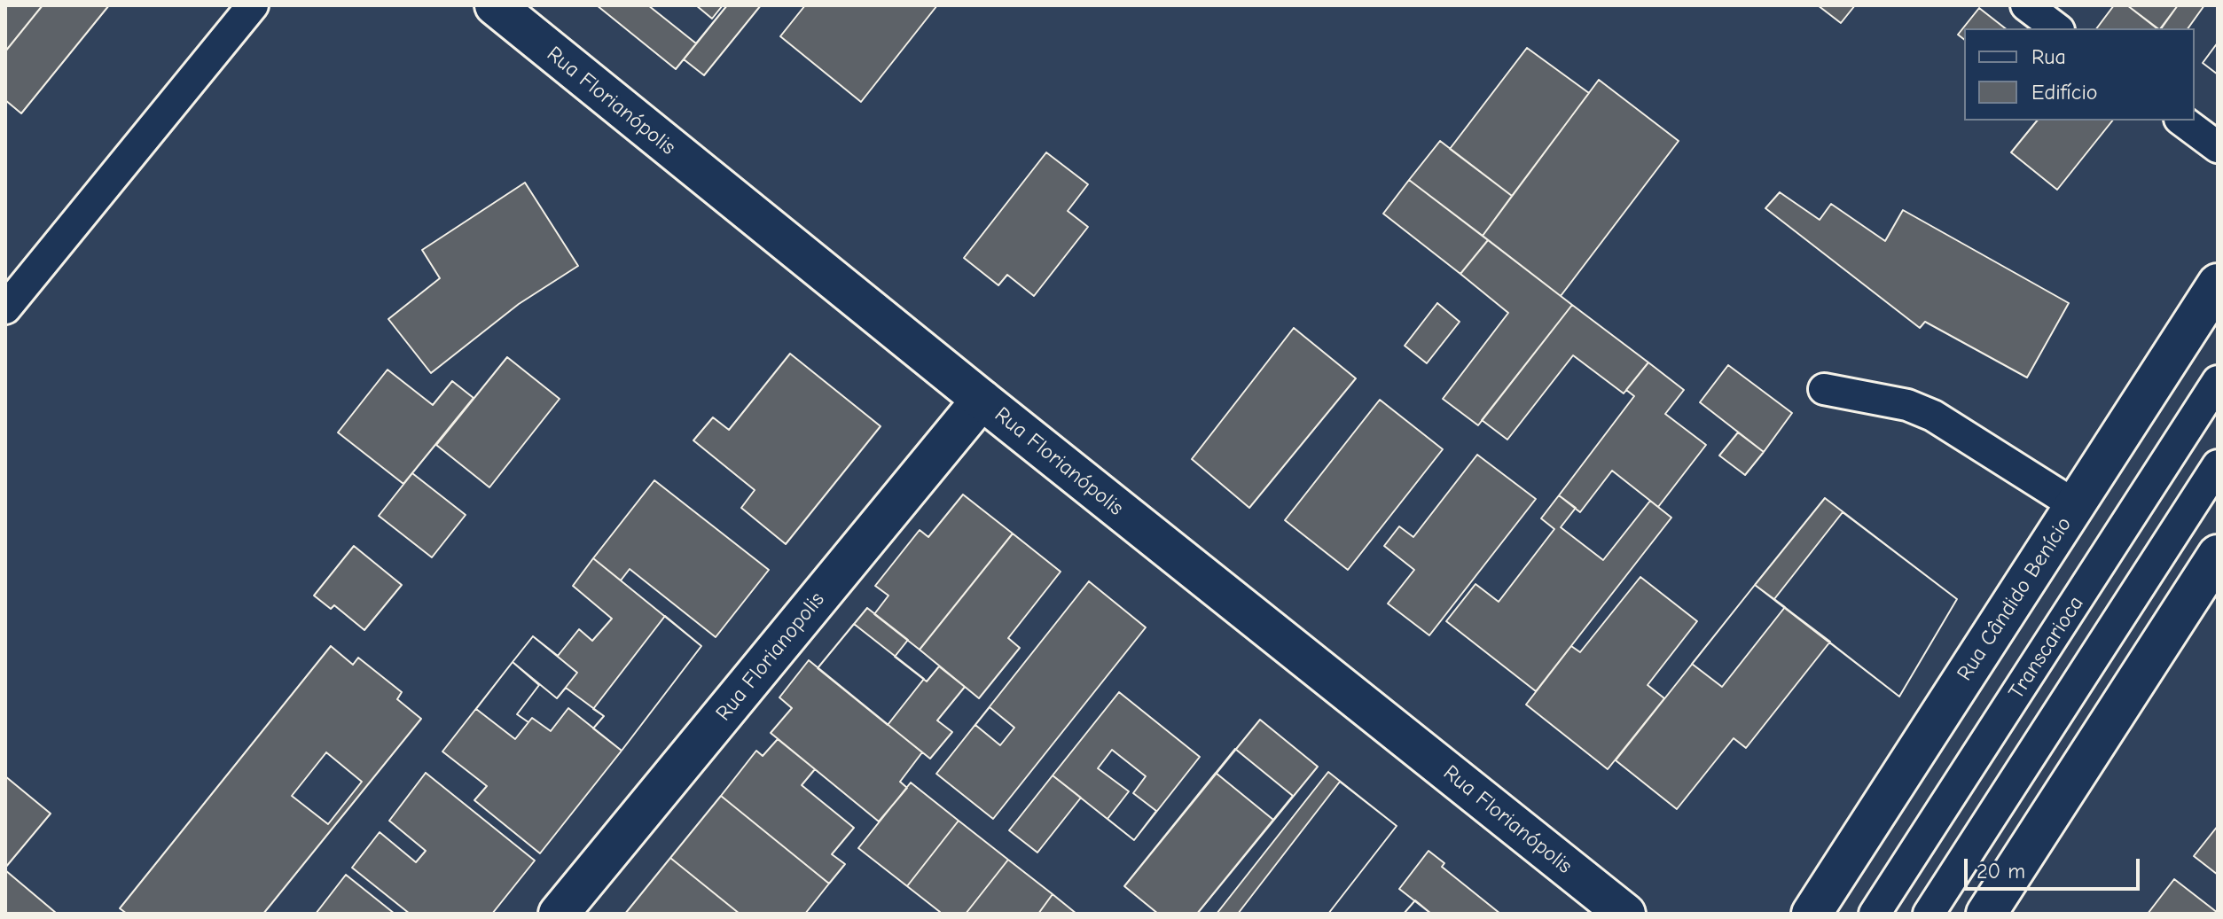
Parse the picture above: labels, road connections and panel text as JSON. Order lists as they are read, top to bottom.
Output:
{
  "streets": {
    "street": ["Rua Florianópolis", "Rua Cândido Benício", "Rua Florianopolis"],
    "lane": ["Transcarioca"]
  },
  "crossings": [
    ["Rua Florianópolis", "Rua Florianopolis"]
  ],
  "legend": ["Rua", "Edifício"],
  "scale_bar": "20 m"
}
